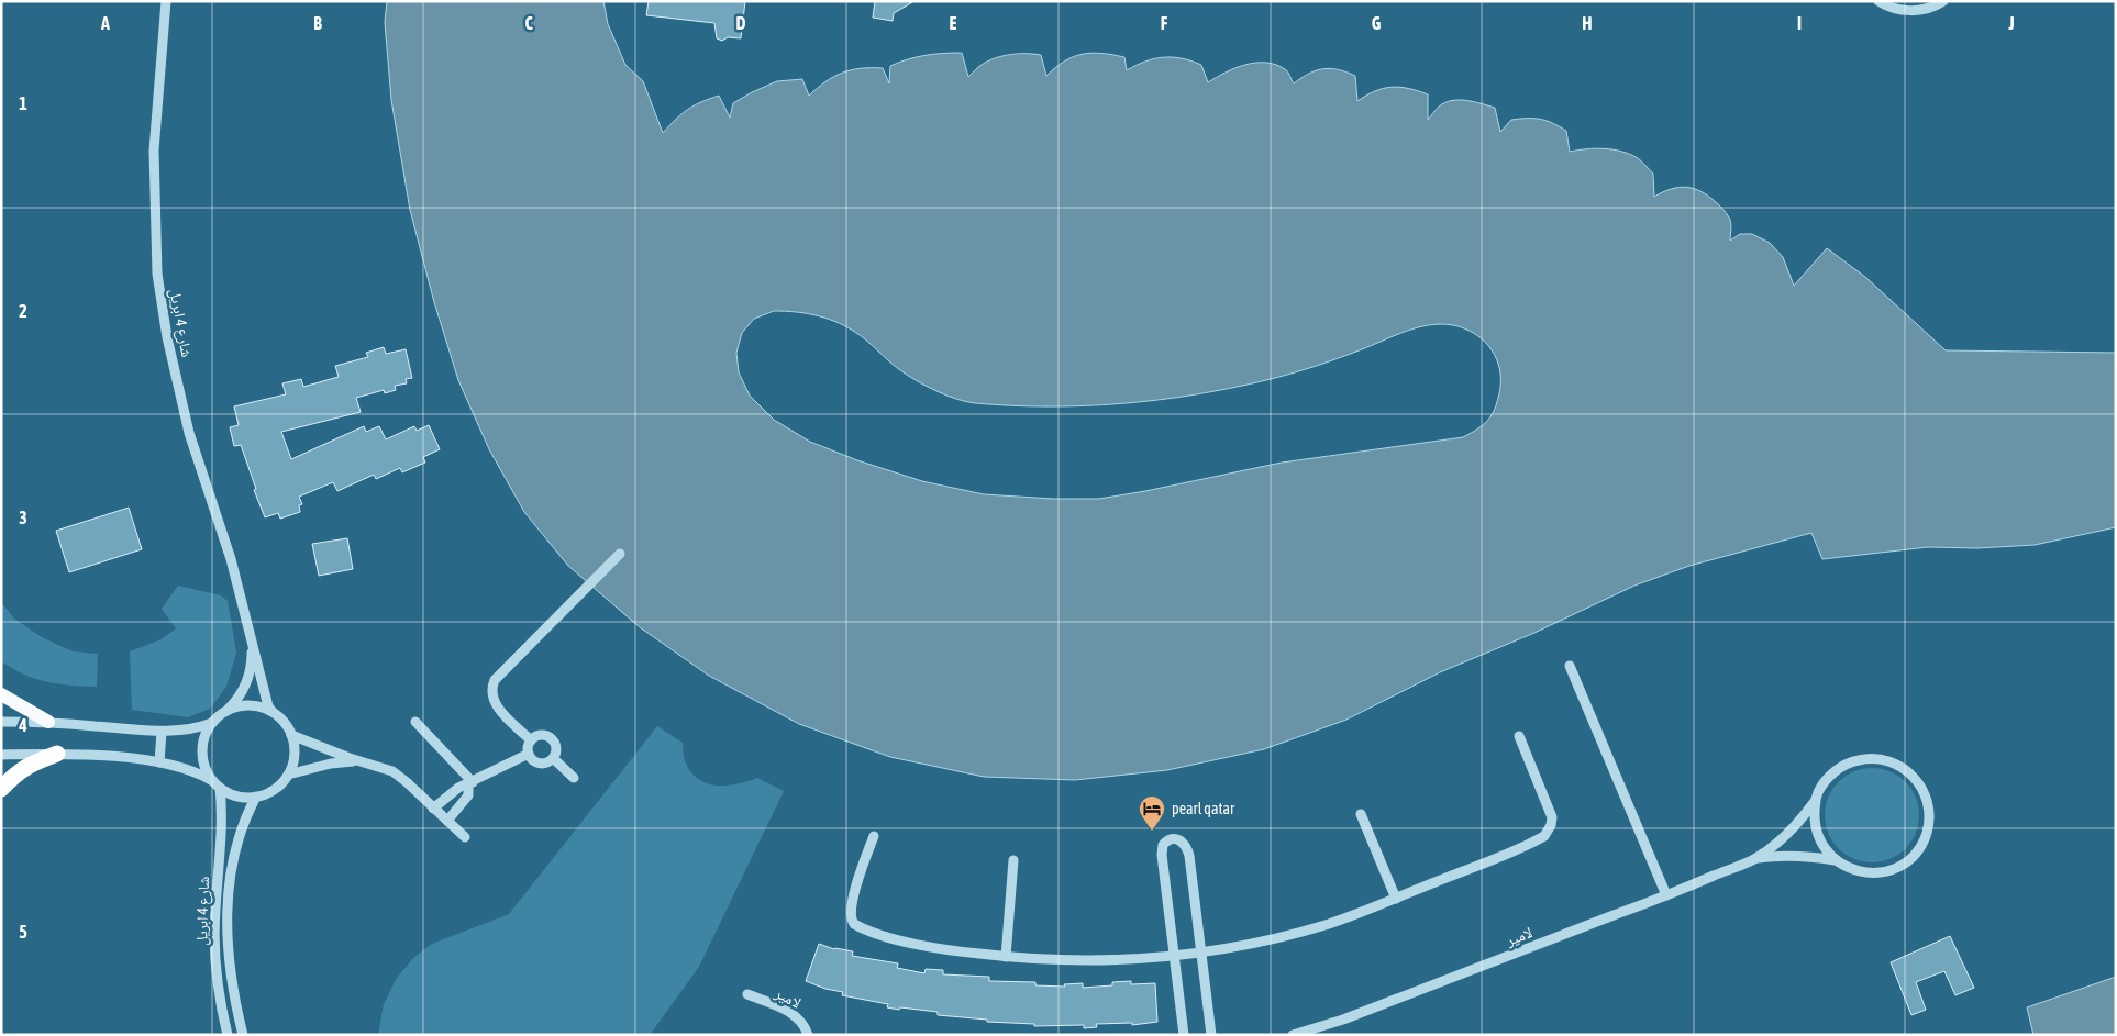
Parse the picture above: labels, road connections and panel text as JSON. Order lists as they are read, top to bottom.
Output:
{
  "streets": {
    "street": ["شارع 4 ابريل", "لامير"]
  },
  "places": {
    "hotel": ["pearl qatar"]
  },
  "grid": {
    "columns": [
      "A",
      "B",
      "C",
      "D",
      "E",
      "F",
      "G",
      "H",
      "I",
      "J"
    ],
    "rows": [
      "1",
      "2",
      "3",
      "4",
      "5"
    ]
  }
}
